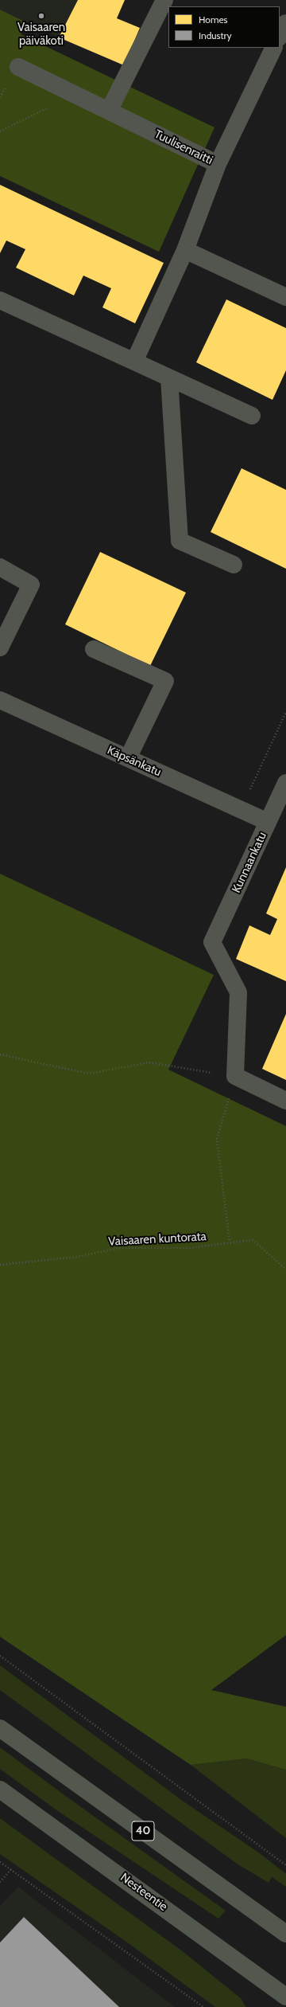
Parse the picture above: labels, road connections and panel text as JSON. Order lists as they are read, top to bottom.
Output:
{
  "streets": {
    "main road": ["40", "Nesteentie"],
    "street": ["Tuulisenraitti", "Käpsänkatu", "Kunnaankatu"],
    "path": ["Vaisaaren kuntorata"]
  },
  "crossings": [
    ["Käpsänkatu", "Kunnaankatu"]
  ],
  "places": ["Vaisaaren päiväkoti"],
  "legend": ["Homes", "Industry"]
}
